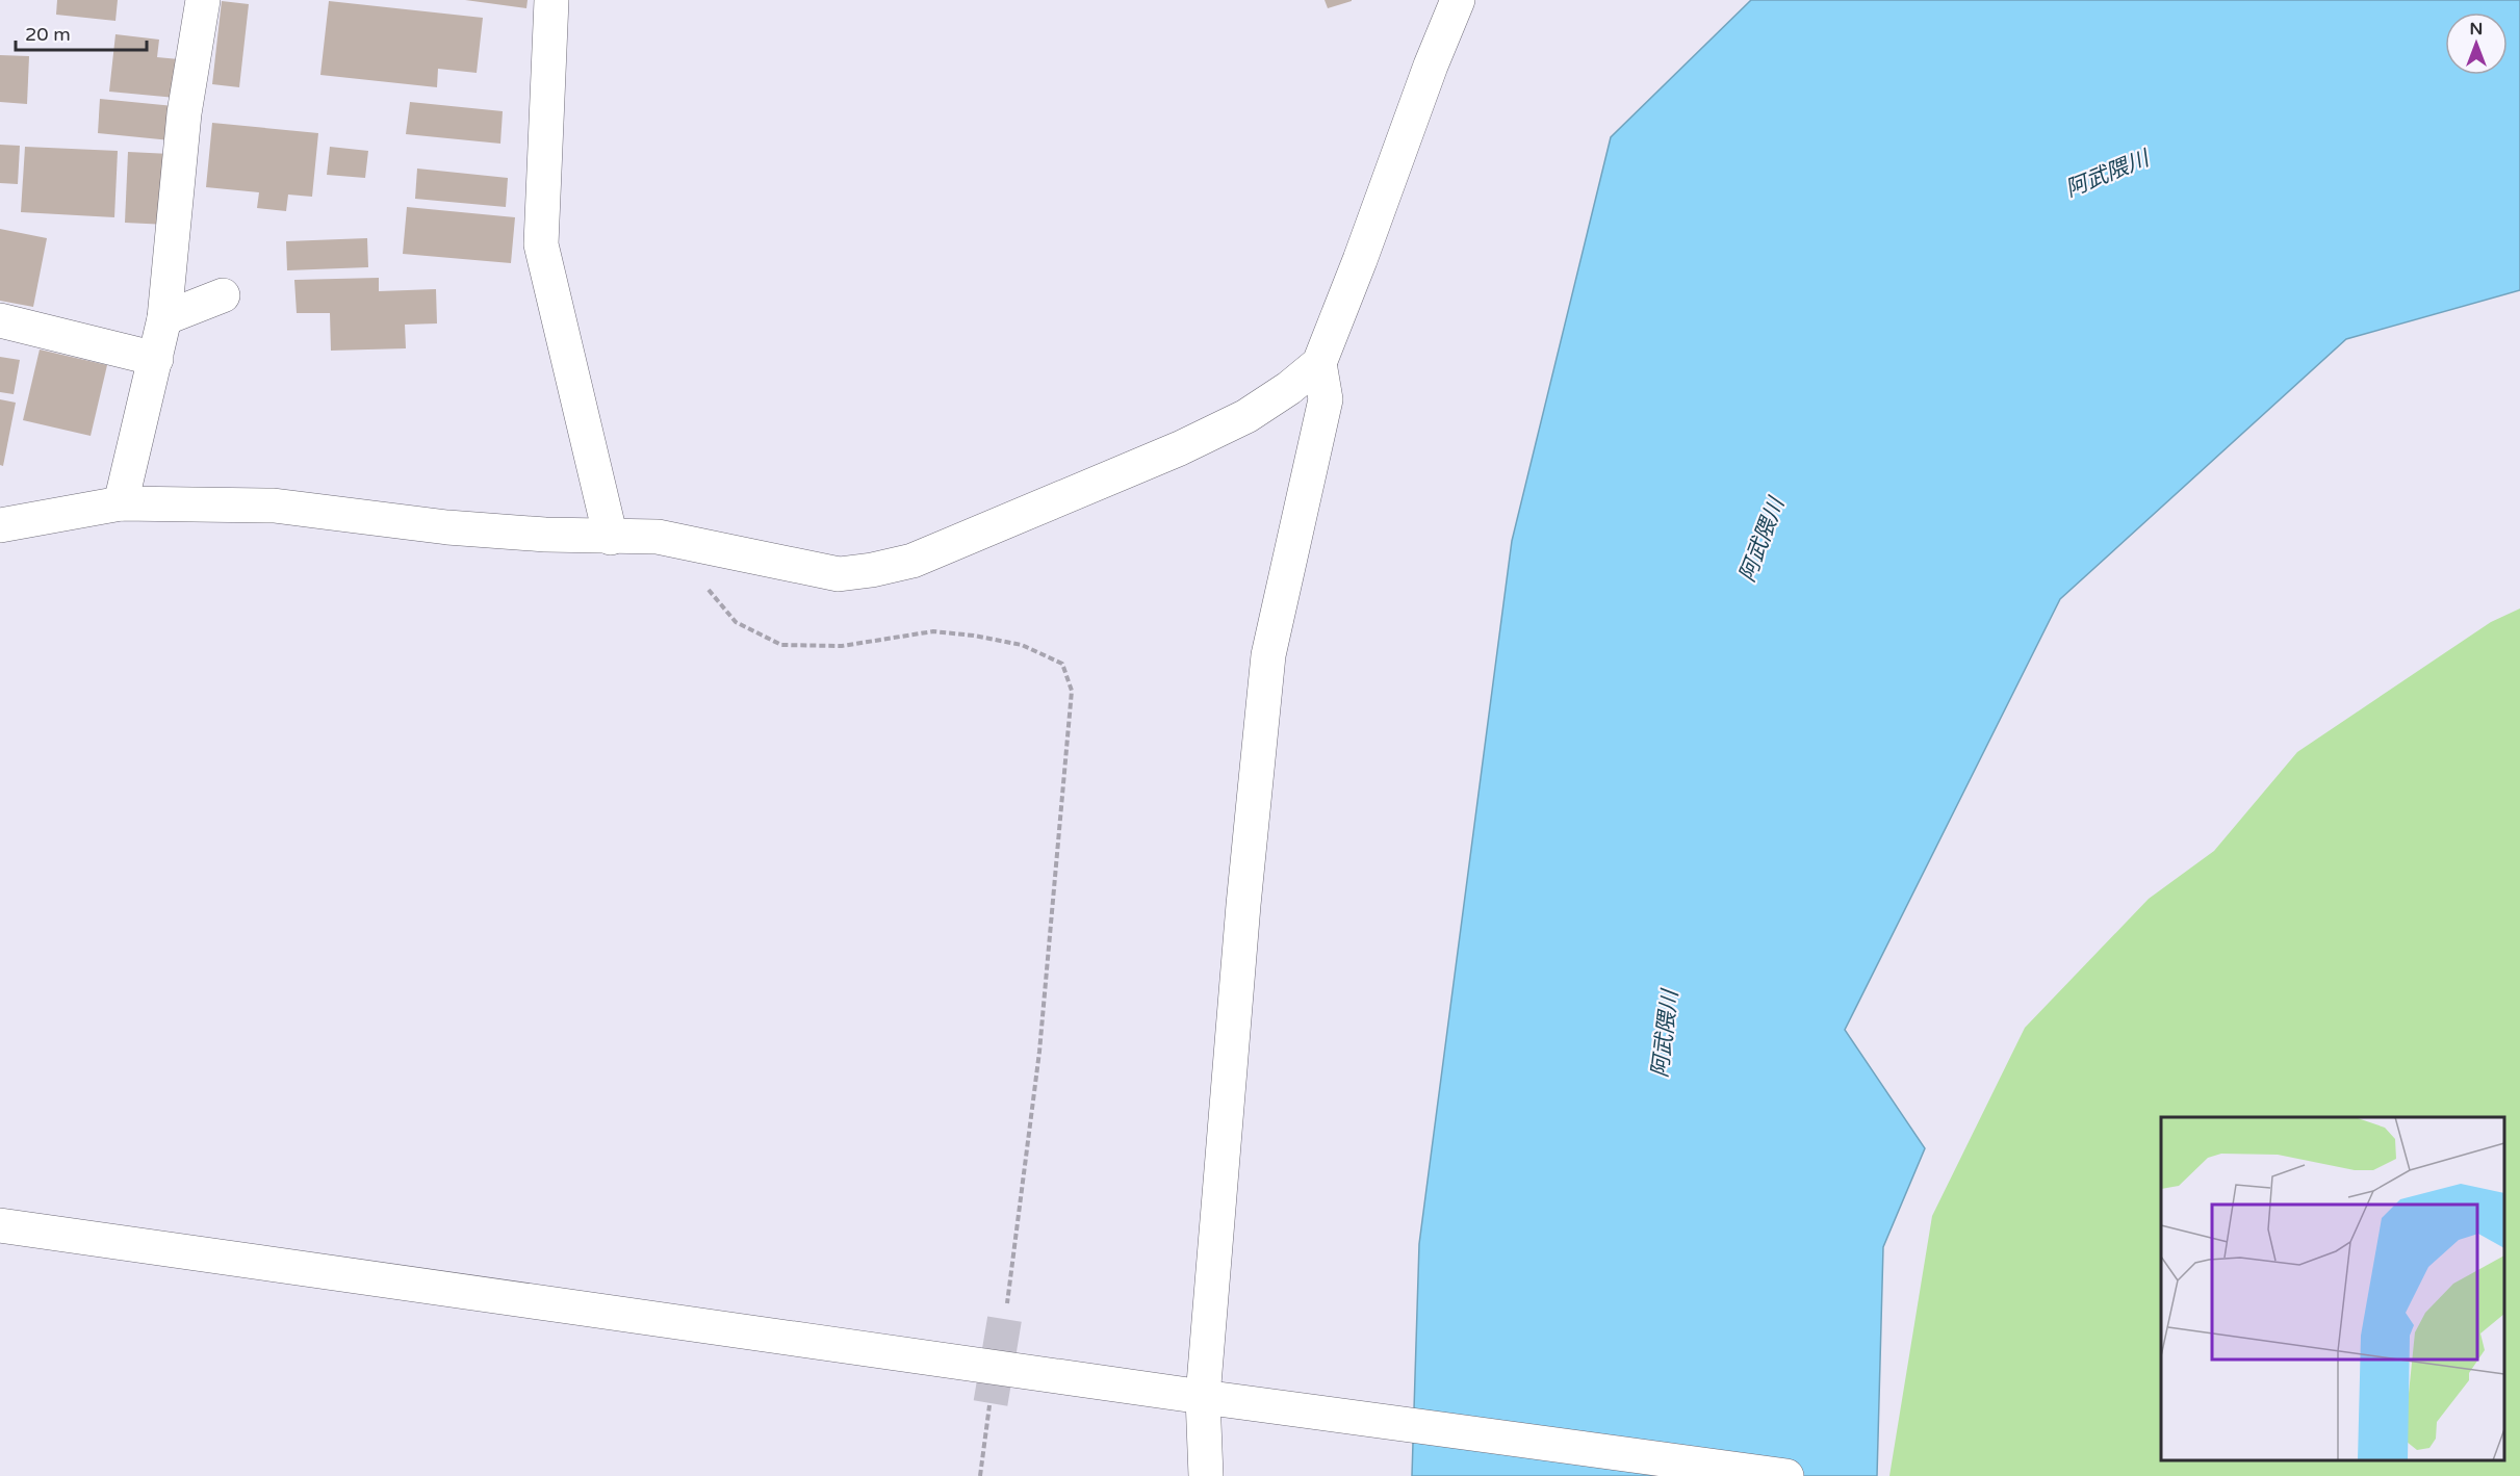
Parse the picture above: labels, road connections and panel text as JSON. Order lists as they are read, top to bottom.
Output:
{
  "water": ["阿武隈川"],
  "scale_bar": "20 m",
  "north": "top"
}
